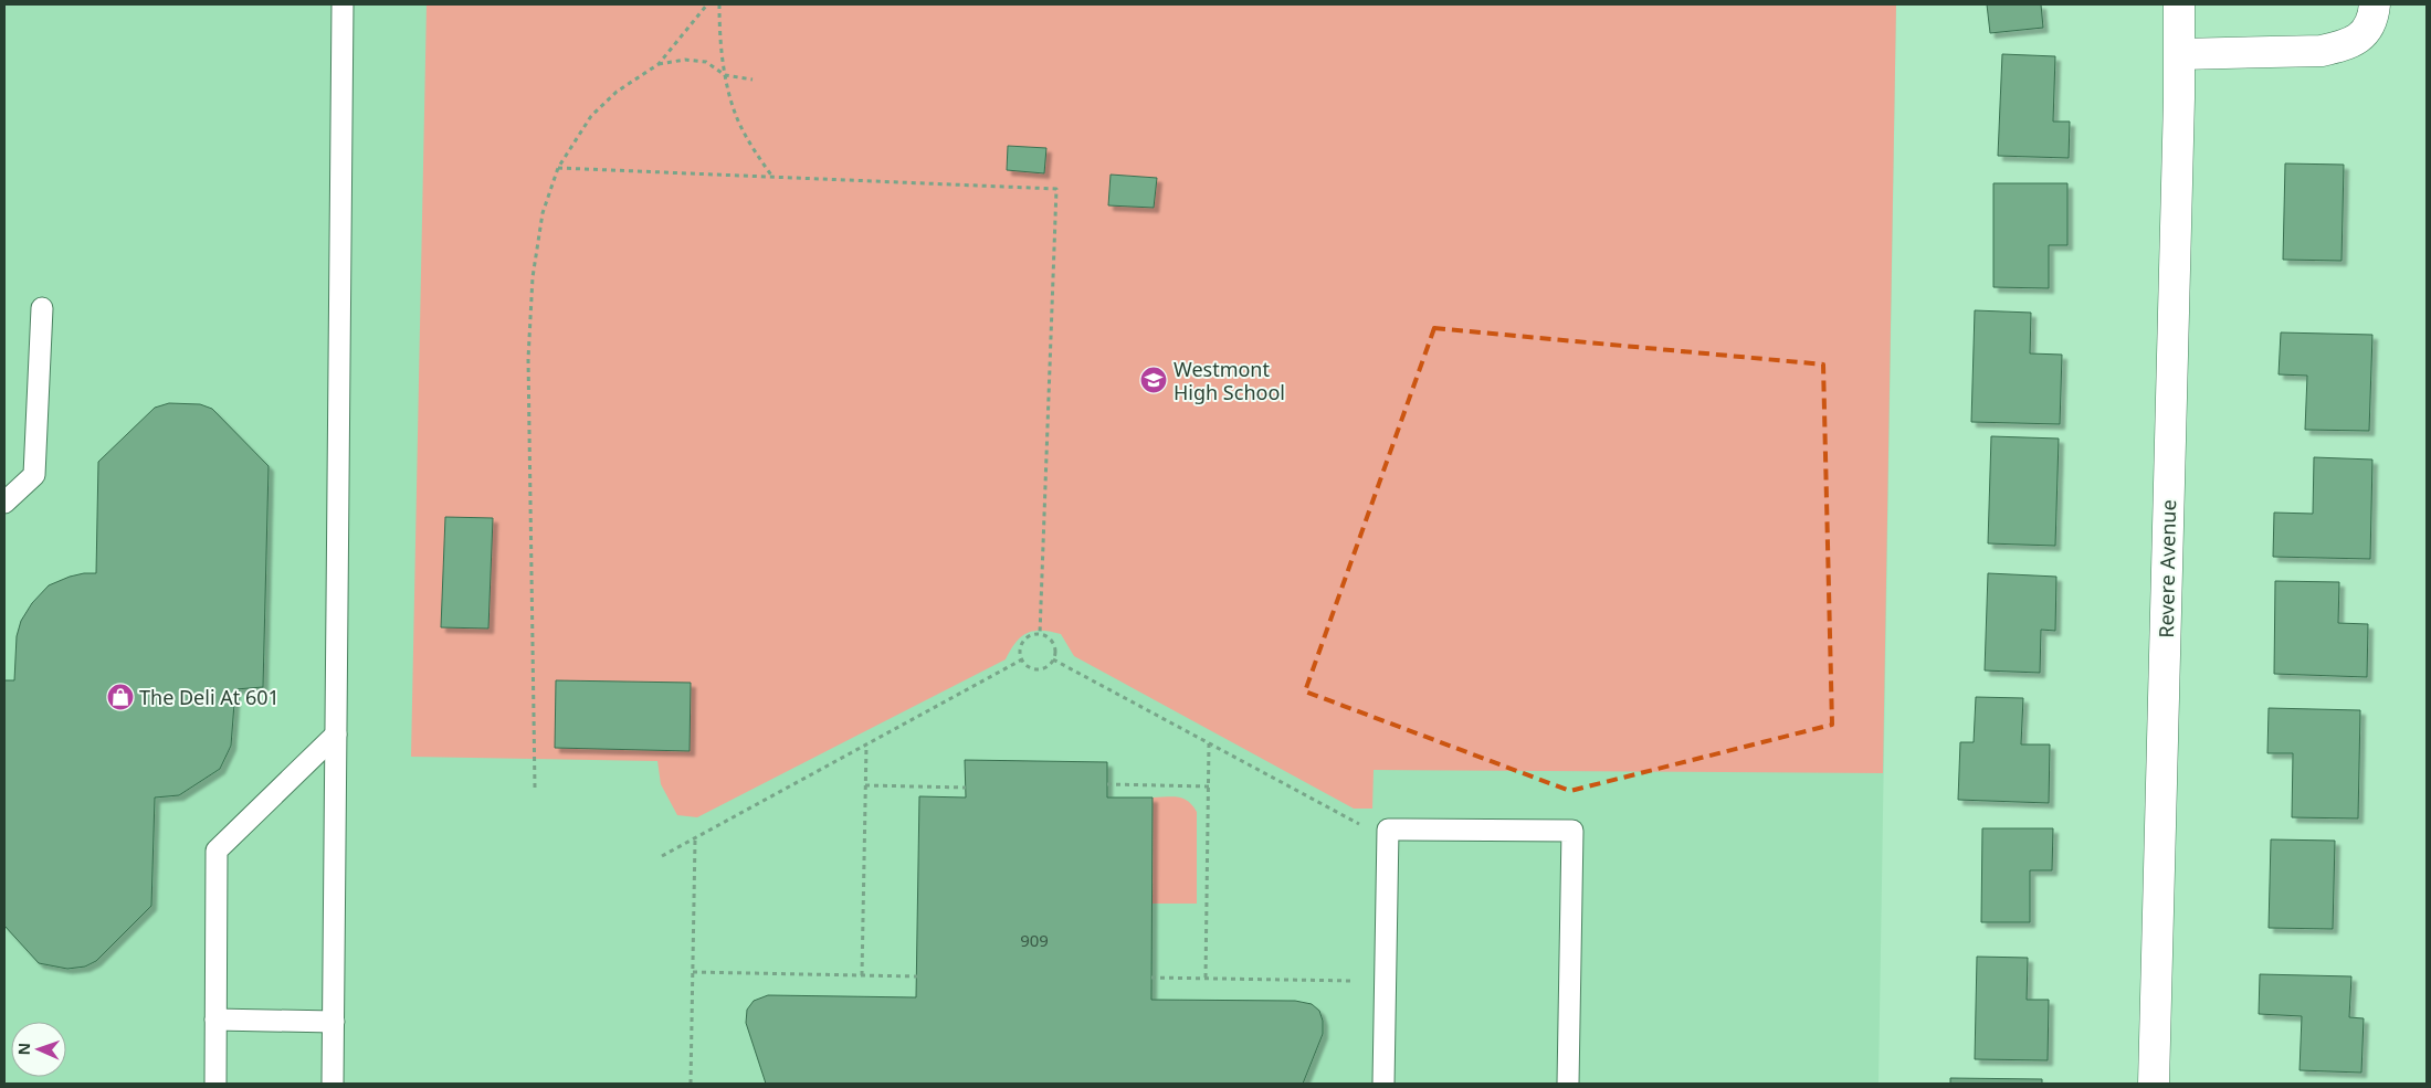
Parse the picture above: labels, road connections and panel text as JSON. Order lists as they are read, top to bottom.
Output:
{
  "streets": {
    "street": ["Revere Avenue"]
  },
  "places": {
    "school or university": ["Westmont High School"],
    "shop": ["The Deli At 601"]
  },
  "house_numbers": ["909"],
  "north": "left"
}
